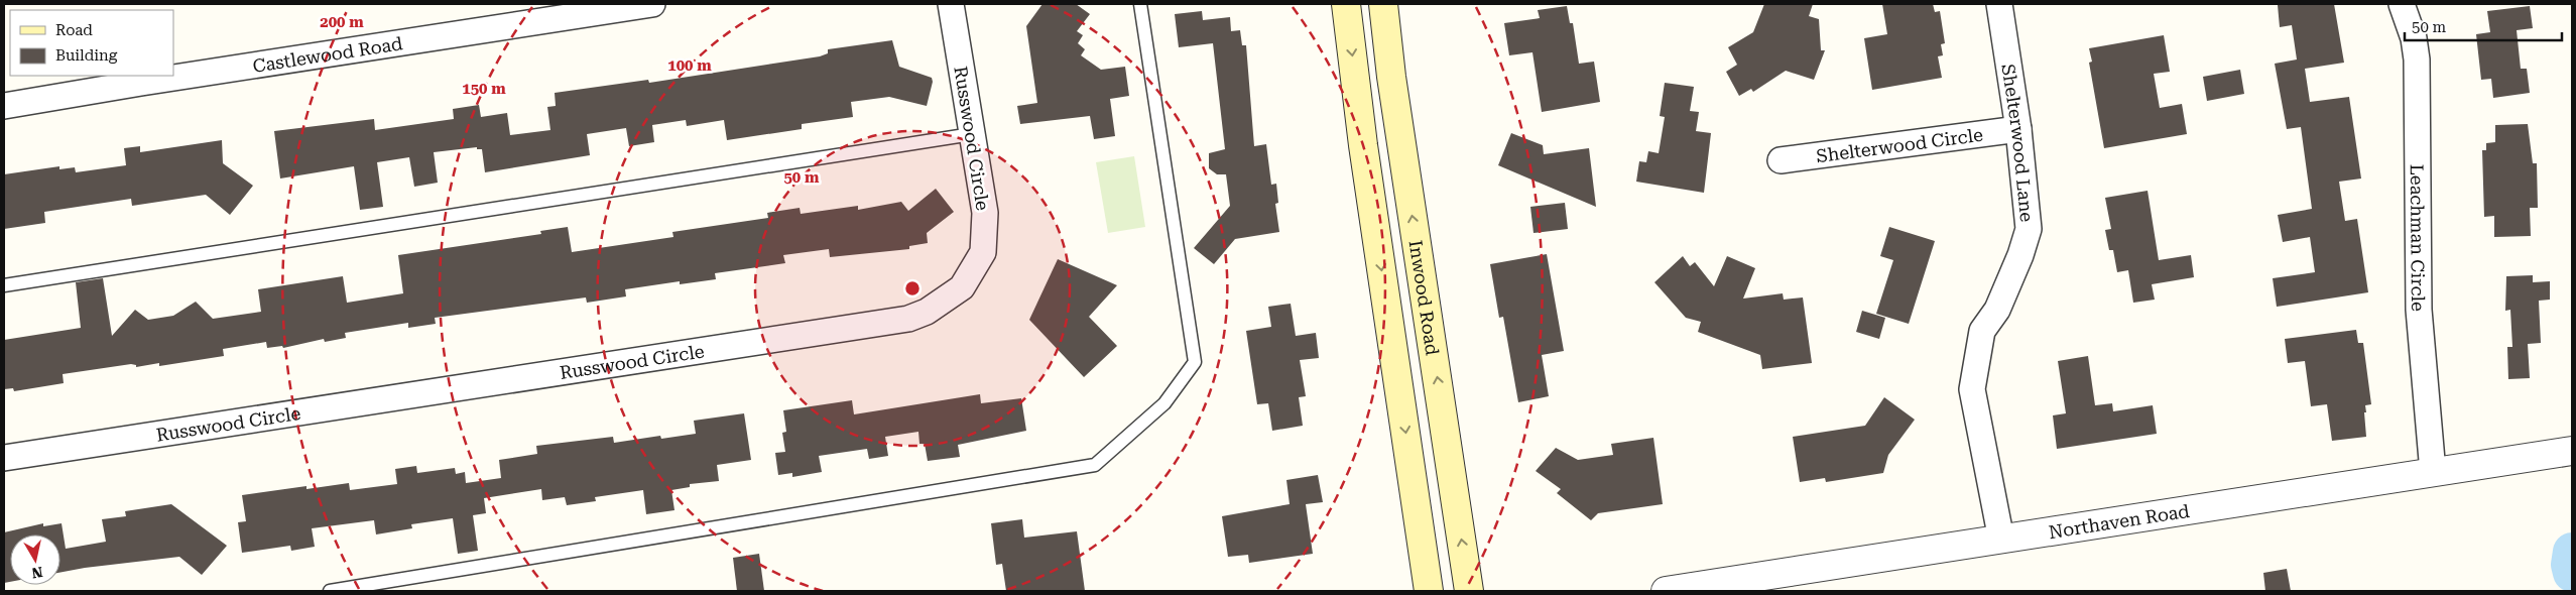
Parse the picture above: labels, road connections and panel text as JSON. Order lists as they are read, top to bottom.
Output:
{
  "streets": {
    "main road": ["Inwood Road"],
    "street": [
      "Castlewood Road",
      "Russwood Circle",
      "Shelterwood Lane",
      "Shelterwood Circle",
      "Leachman Circle",
      "Northaven Road"
    ]
  },
  "crossings": [
    ["Shelterwood Lane", "Shelterwood Circle"],
    ["Shelterwood Lane", "Northaven Road"],
    ["Leachman Circle", "Northaven Road"]
  ],
  "legend": ["Road", "Building"],
  "scale_bar": "50 m",
  "north": "bottom",
  "rings": [
    "200 m",
    "100 m",
    "150 m",
    "50 m"
  ]
}
